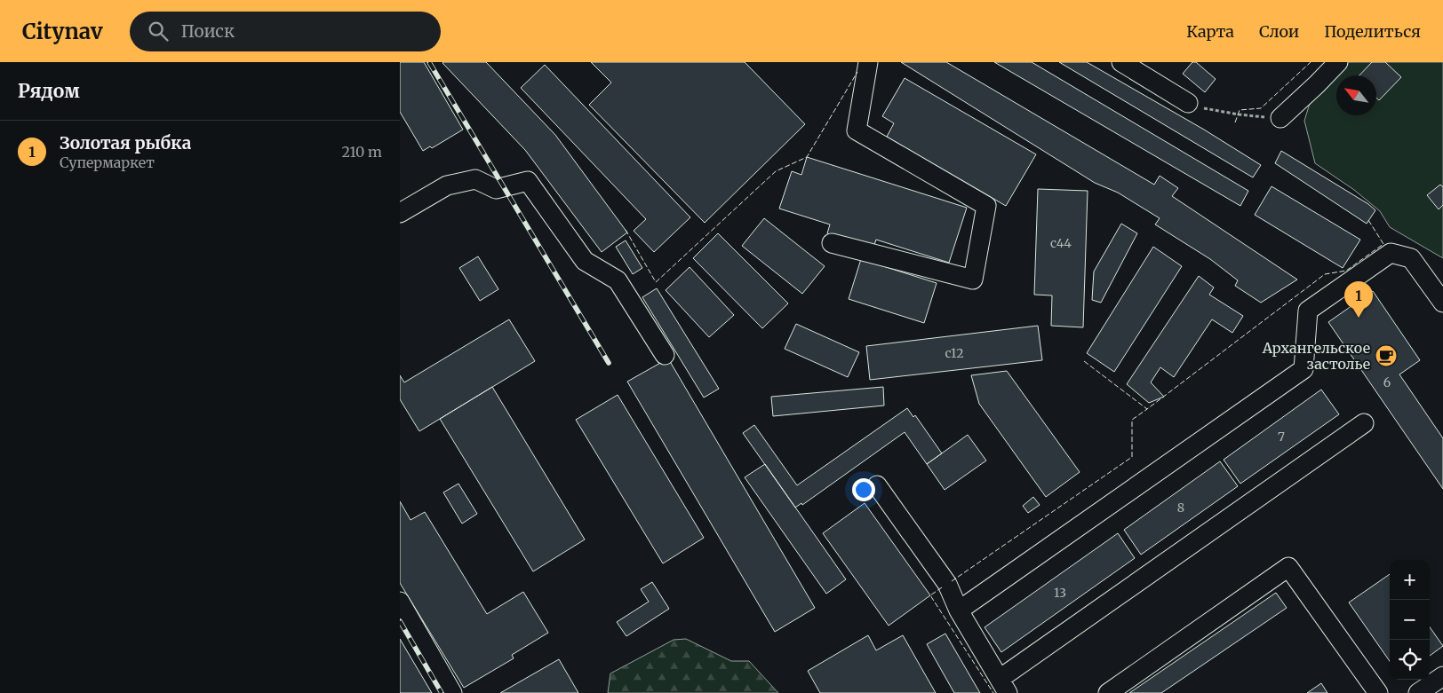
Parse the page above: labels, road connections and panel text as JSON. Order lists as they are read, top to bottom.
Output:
{
  "places": {
    "cafe": ["Архангельское застолье"]
  },
  "house_numbers": [
    "с44",
    "с12",
    "6",
    "7",
    "8",
    "13"
  ],
  "north": "top left",
  "page": {
    "header": "Citynav",
    "search": "Поиск",
    "nav": ["Карта", "Слои", "Поделиться"],
    "heading": "Рядом",
    "list": [
      {
        "mark": "1",
        "name": "Золотая рыбка",
        "note": "Супермаркет",
        "value": "210 m"
      }
    ],
    "pins": "1",
    "map_buttons": ["+", "−"]
  }
}
